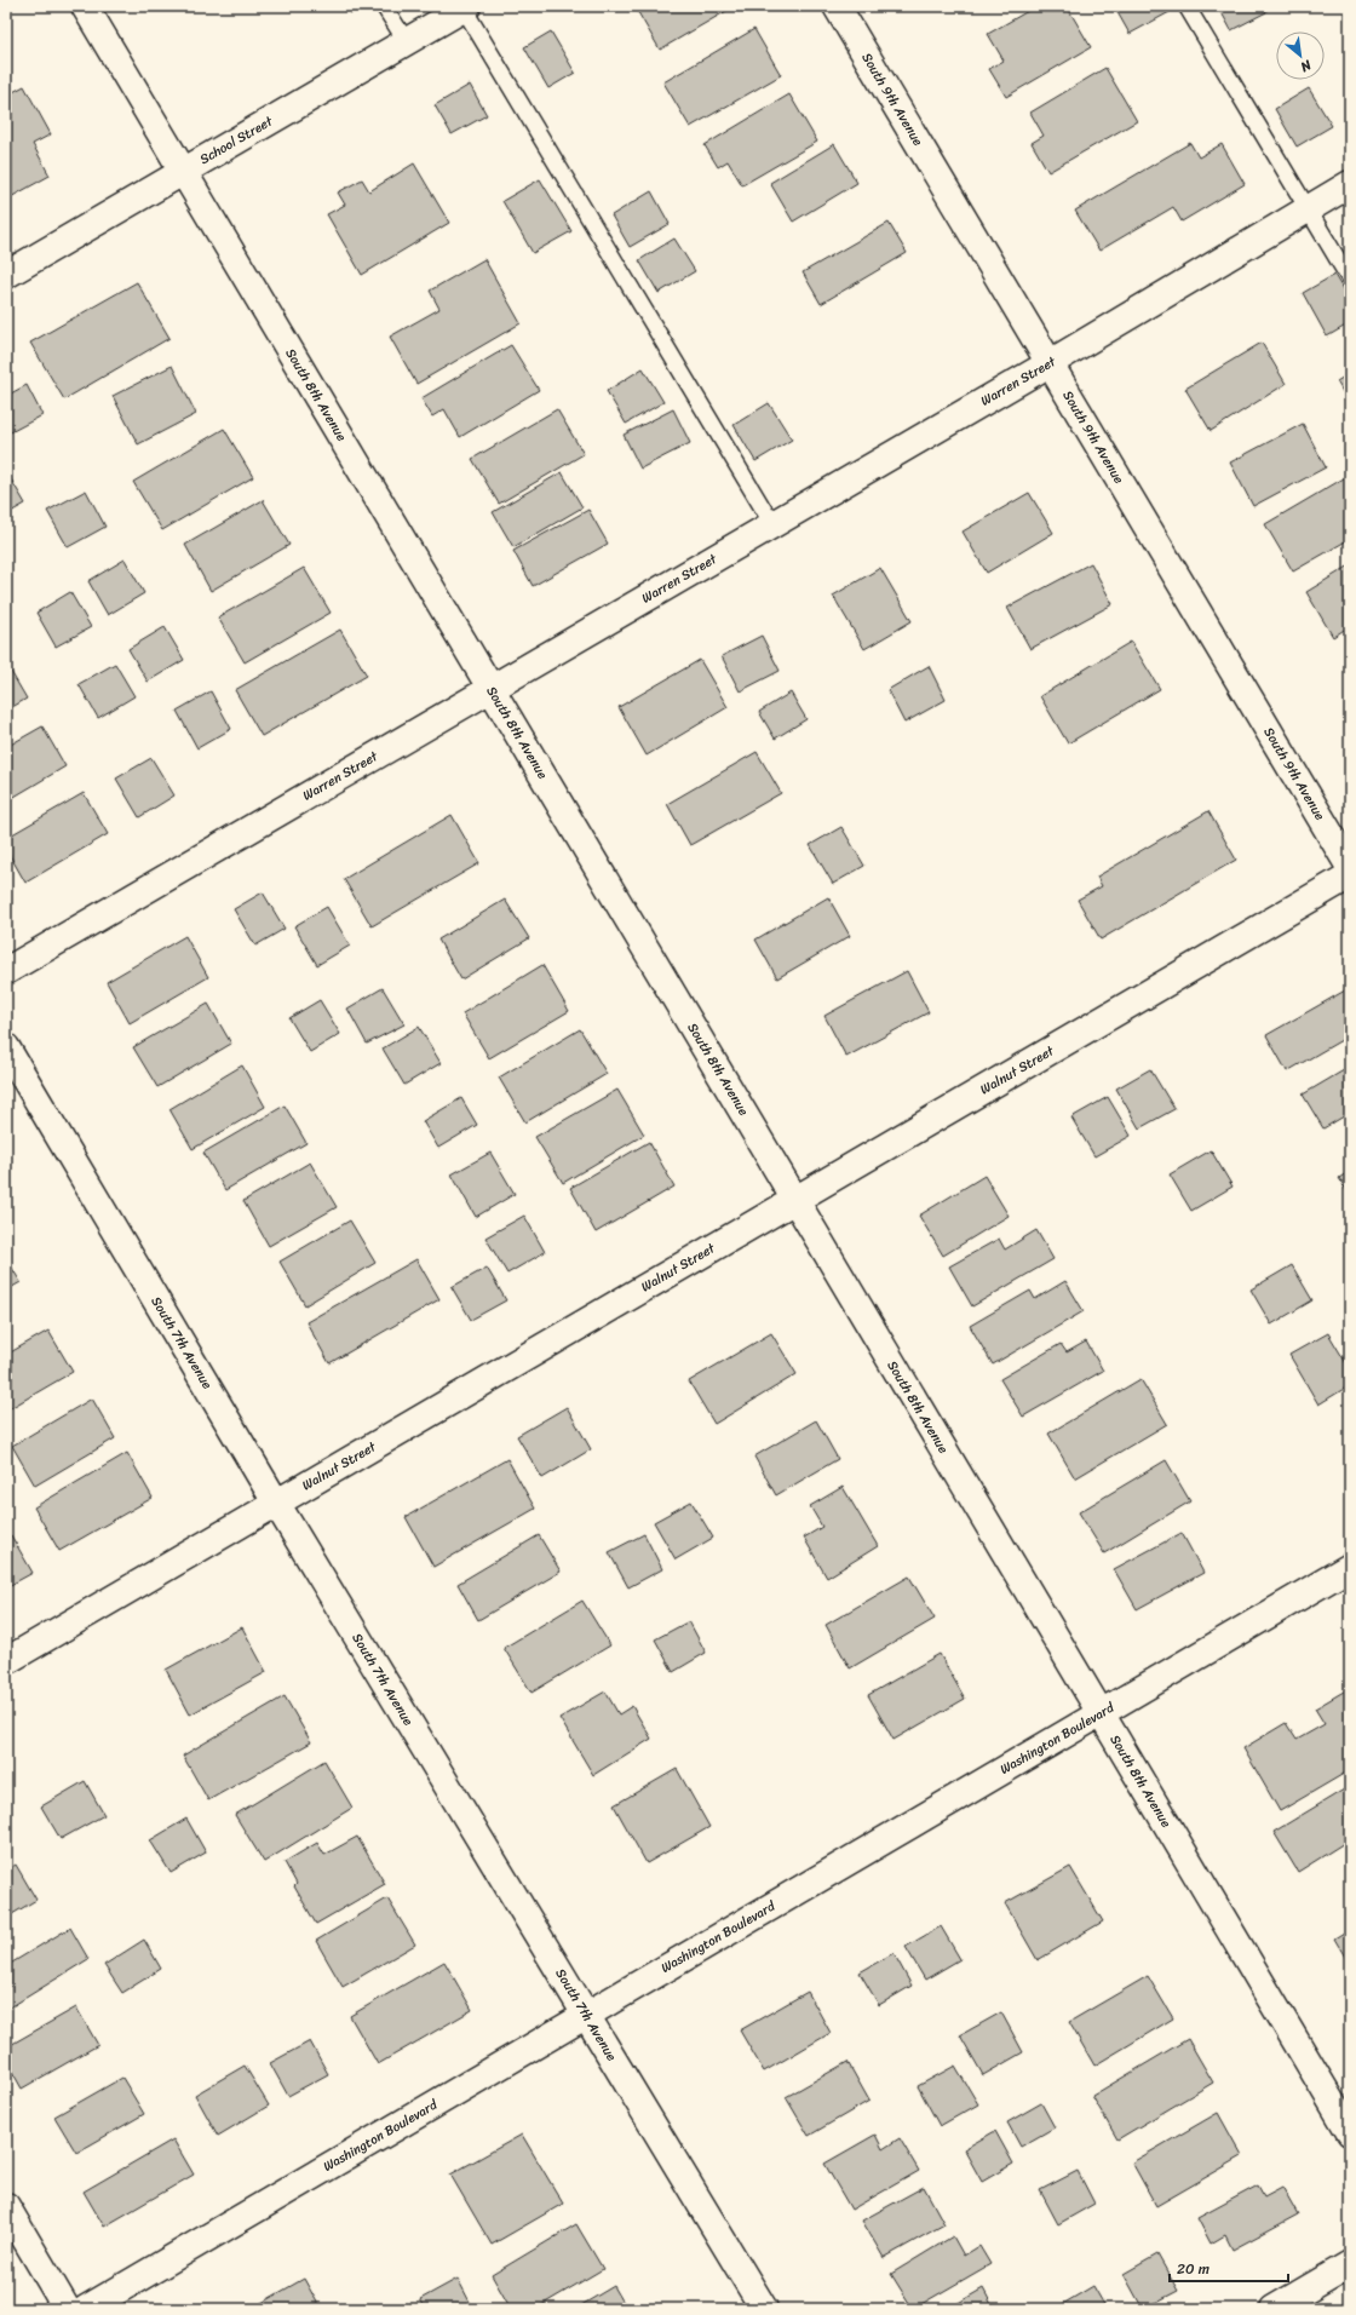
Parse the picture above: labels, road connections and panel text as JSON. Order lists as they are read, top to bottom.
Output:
{
  "streets": {
    "street": [
      "South 9th Avenue",
      "School Street",
      "Warren Street",
      "South 8th Avenue",
      "Walnut Street",
      "South 7th Avenue",
      "Washington Boulevard"
    ]
  },
  "crossings": [
    ["South 9th Avenue", "Warren Street"],
    ["School Street", "South 8th Avenue"],
    ["Warren Street", "South 8th Avenue"],
    ["South 8th Avenue", "Walnut Street"],
    ["South 8th Avenue", "Washington Boulevard"],
    ["Walnut Street", "South 7th Avenue"],
    ["South 7th Avenue", "Washington Boulevard"]
  ],
  "scale_bar": "20 m",
  "north": "bottom right"
}
